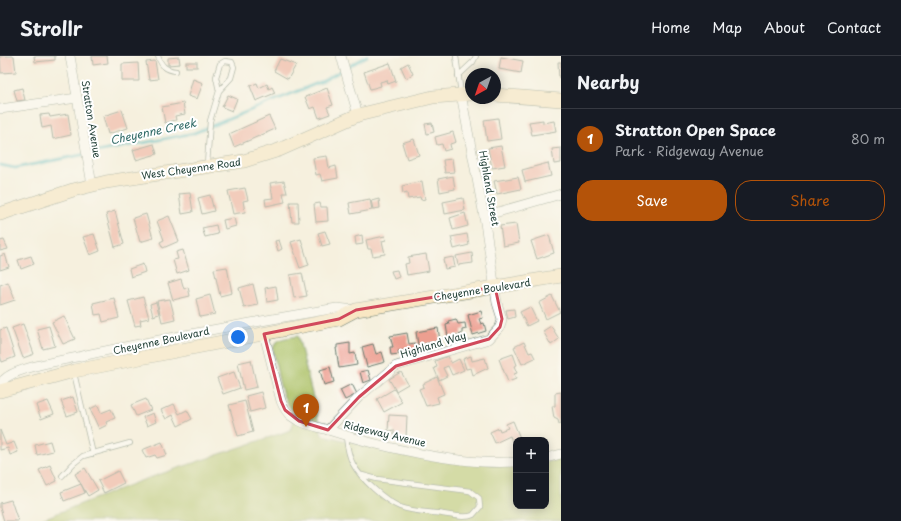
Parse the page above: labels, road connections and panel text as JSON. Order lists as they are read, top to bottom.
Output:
{
  "streets": {
    "street": [
      "Stratton Avenue",
      "West Cheyenne Road",
      "Highland Street",
      "Cheyenne Boulevard",
      "Highland Way",
      "Ridgeway Avenue"
    ]
  },
  "crossings": [
    ["Stratton Avenue", "West Cheyenne Road"],
    ["Highland Street", "Cheyenne Boulevard"],
    ["Highland Street", "Highland Way"],
    ["Cheyenne Boulevard", "Highland Way"],
    ["Cheyenne Boulevard", "Ridgeway Avenue"],
    ["Highland Way", "Ridgeway Avenue"]
  ],
  "water": ["Cheyenne Creek"],
  "north": "bottom left",
  "page": {
    "header": "Strollr",
    "nav": [
      "Home",
      "Map",
      "About",
      "Contact"
    ],
    "heading": "Nearby",
    "list": [
      {
        "mark": "1",
        "name": "Stratton Open Space",
        "note": "Park · Ridgeway Avenue",
        "value": "80 m"
      }
    ],
    "buttons": ["Save", "Share"],
    "pins": "1",
    "map_buttons": ["+", "−"]
  }
}
